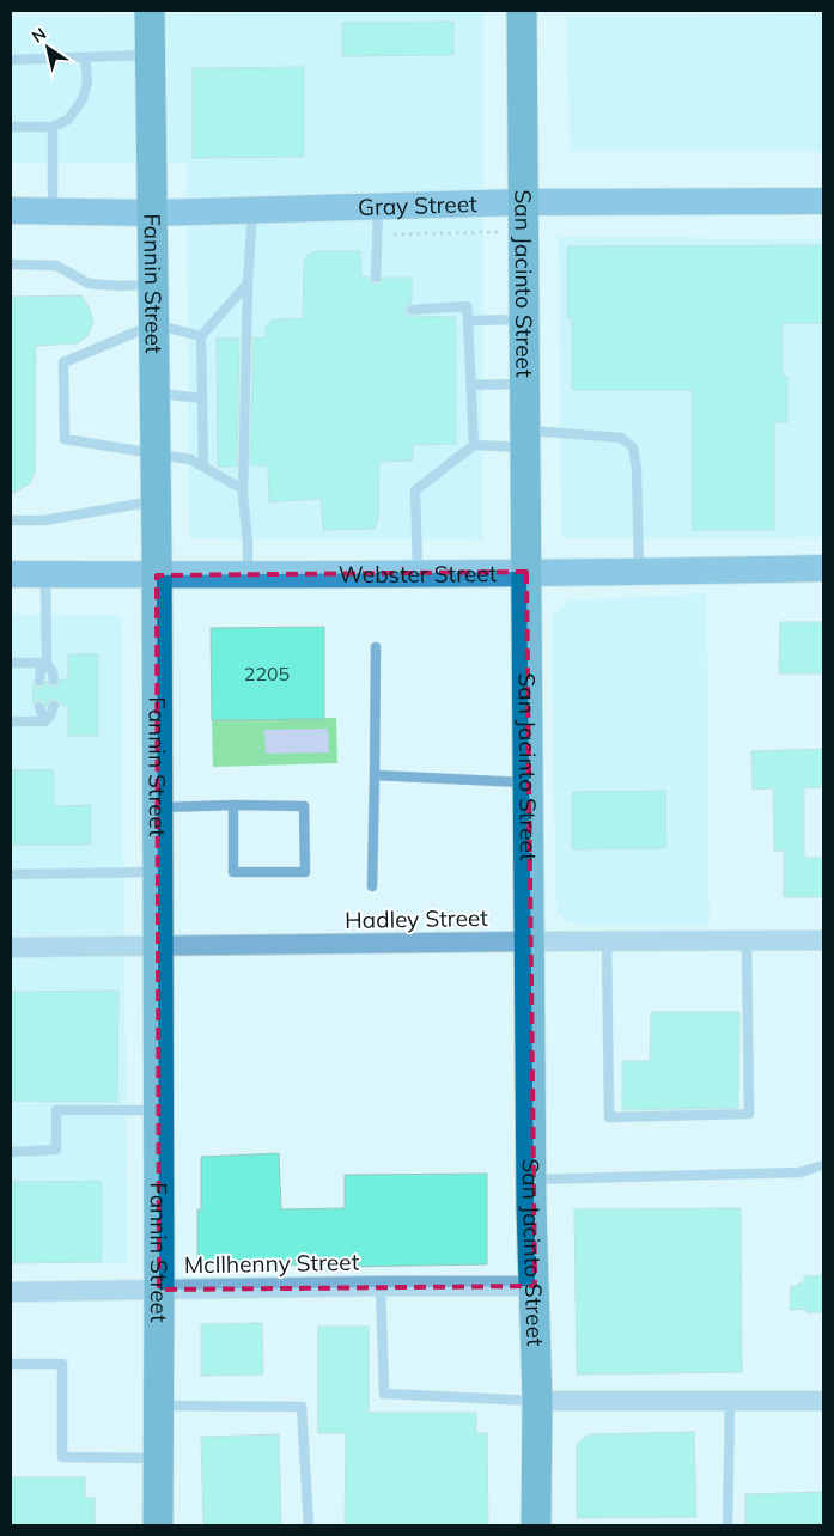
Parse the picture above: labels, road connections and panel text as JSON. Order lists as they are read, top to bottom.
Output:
{
  "streets": {
    "main road": [
      "Gray Street",
      "Fannin Street",
      "San Jacinto Street",
      "Webster Street"
    ],
    "street": ["Hadley Street", "McIlhenny Street"]
  },
  "crossings": [
    ["Gray Street", "Fannin Street"],
    ["Gray Street", "San Jacinto Street"],
    ["Fannin Street", "Webster Street"],
    ["Fannin Street", "Hadley Street"],
    ["Fannin Street", "McIlhenny Street"],
    ["San Jacinto Street", "Webster Street"],
    ["San Jacinto Street", "Hadley Street"],
    ["San Jacinto Street", "McIlhenny Street"]
  ],
  "house_numbers": ["2205"],
  "north": "top left"
}
